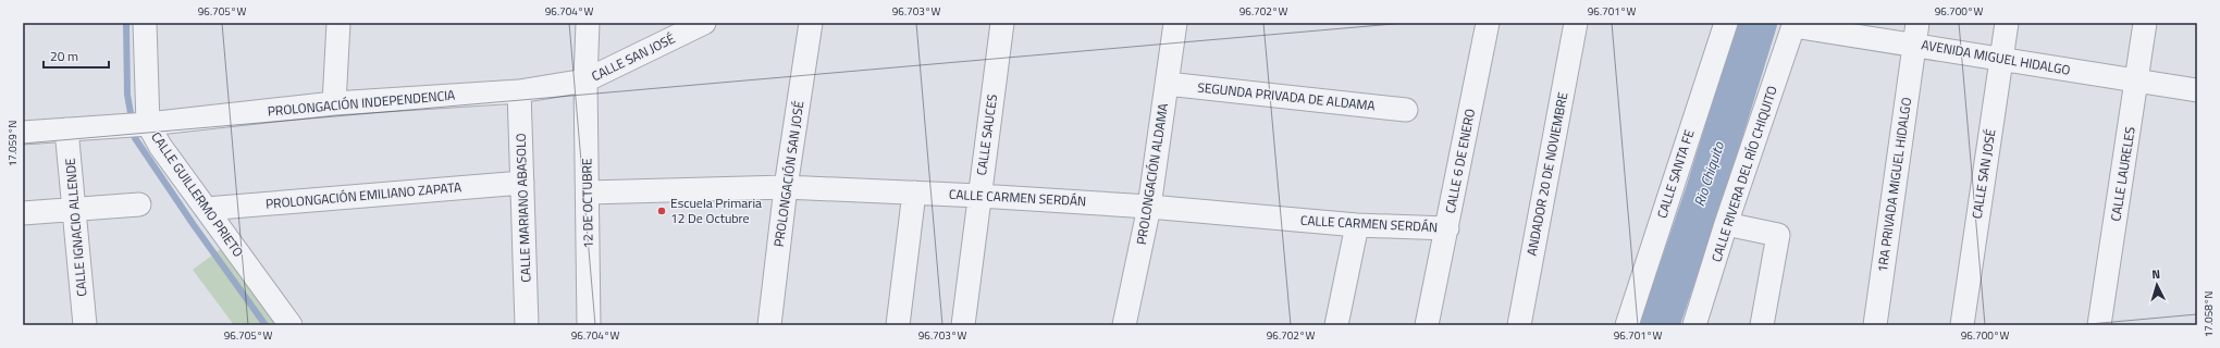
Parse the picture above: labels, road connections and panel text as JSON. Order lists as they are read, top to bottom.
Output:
{
  "streets": {
    "street": [
      "CALLE SAN JOSÉ",
      "AVENIDA MIGUEL HIDALGO",
      "SEGUNDA PRIVADA DE ALDAMA",
      "PROLONGACIÓN INDEPENDENCIA",
      "CALLE SAUCES",
      "CALLE 6 DE ENERO",
      "PROLONGACIÓN SAN JOSÉ",
      "PROLONGACIÓN ALDAMA",
      "ANDADOR 20 DE NOVIEMBRE",
      "CALLE SANTA FE",
      "CALLE RIVERA DEL RÍO CHIQUITO",
      "CALLE LAURELES",
      "1RA PRIVADA MIGUEL HIDALGO",
      "CALLE GUILLERMO PRIETO",
      "PROLONGACIÓN EMILIANO ZAPATA",
      "CALLE CARMEN SERDÁN",
      "12 DE OCTUBRE",
      "CALLE MARIANO ABASOLO",
      "CALLE IGNACIO ALLENDE"
    ]
  },
  "crossings": [
    ["CALLE SAN JOSÉ", "AVENIDA MIGUEL HIDALGO"],
    ["CALLE SAN JOSÉ", "PROLONGACIÓN INDEPENDENCIA"],
    ["CALLE SAN JOSÉ", "12 DE OCTUBRE"],
    ["AVENIDA MIGUEL HIDALGO", "CALLE RIVERA DEL RÍO CHIQUITO"],
    ["AVENIDA MIGUEL HIDALGO", "CALLE LAURELES"],
    ["AVENIDA MIGUEL HIDALGO", "1RA PRIVADA MIGUEL HIDALGO"],
    ["SEGUNDA PRIVADA DE ALDAMA", "PROLONGACIÓN ALDAMA"],
    ["PROLONGACIÓN INDEPENDENCIA", "CALLE GUILLERMO PRIETO"],
    ["PROLONGACIÓN INDEPENDENCIA", "12 DE OCTUBRE"],
    ["PROLONGACIÓN INDEPENDENCIA", "CALLE MARIANO ABASOLO"],
    ["PROLONGACIÓN INDEPENDENCIA", "CALLE IGNACIO ALLENDE"],
    ["CALLE SAUCES", "CALLE CARMEN SERDÁN"],
    ["CALLE 6 DE ENERO", "CALLE CARMEN SERDÁN"],
    ["PROLONGACIÓN SAN JOSÉ", "CALLE CARMEN SERDÁN"],
    ["PROLONGACIÓN ALDAMA", "CALLE CARMEN SERDÁN"],
    ["CALLE GUILLERMO PRIETO", "PROLONGACIÓN EMILIANO ZAPATA"],
    ["PROLONGACIÓN EMILIANO ZAPATA", "CALLE MARIANO ABASOLO"],
    ["CALLE CARMEN SERDÁN", "12 DE OCTUBRE"]
  ],
  "water": ["Rio Chiquito"],
  "places": ["Escuela Primaria 12 De Octubre"],
  "scale_bar": "20 m",
  "north": "top",
  "coordinates": [
    "96.705°W",
    "96.704°W",
    "96.703°W",
    "96.702°W",
    "96.701°W",
    "96.700°W",
    "17.059°N",
    "17.058°N"
  ]
}
